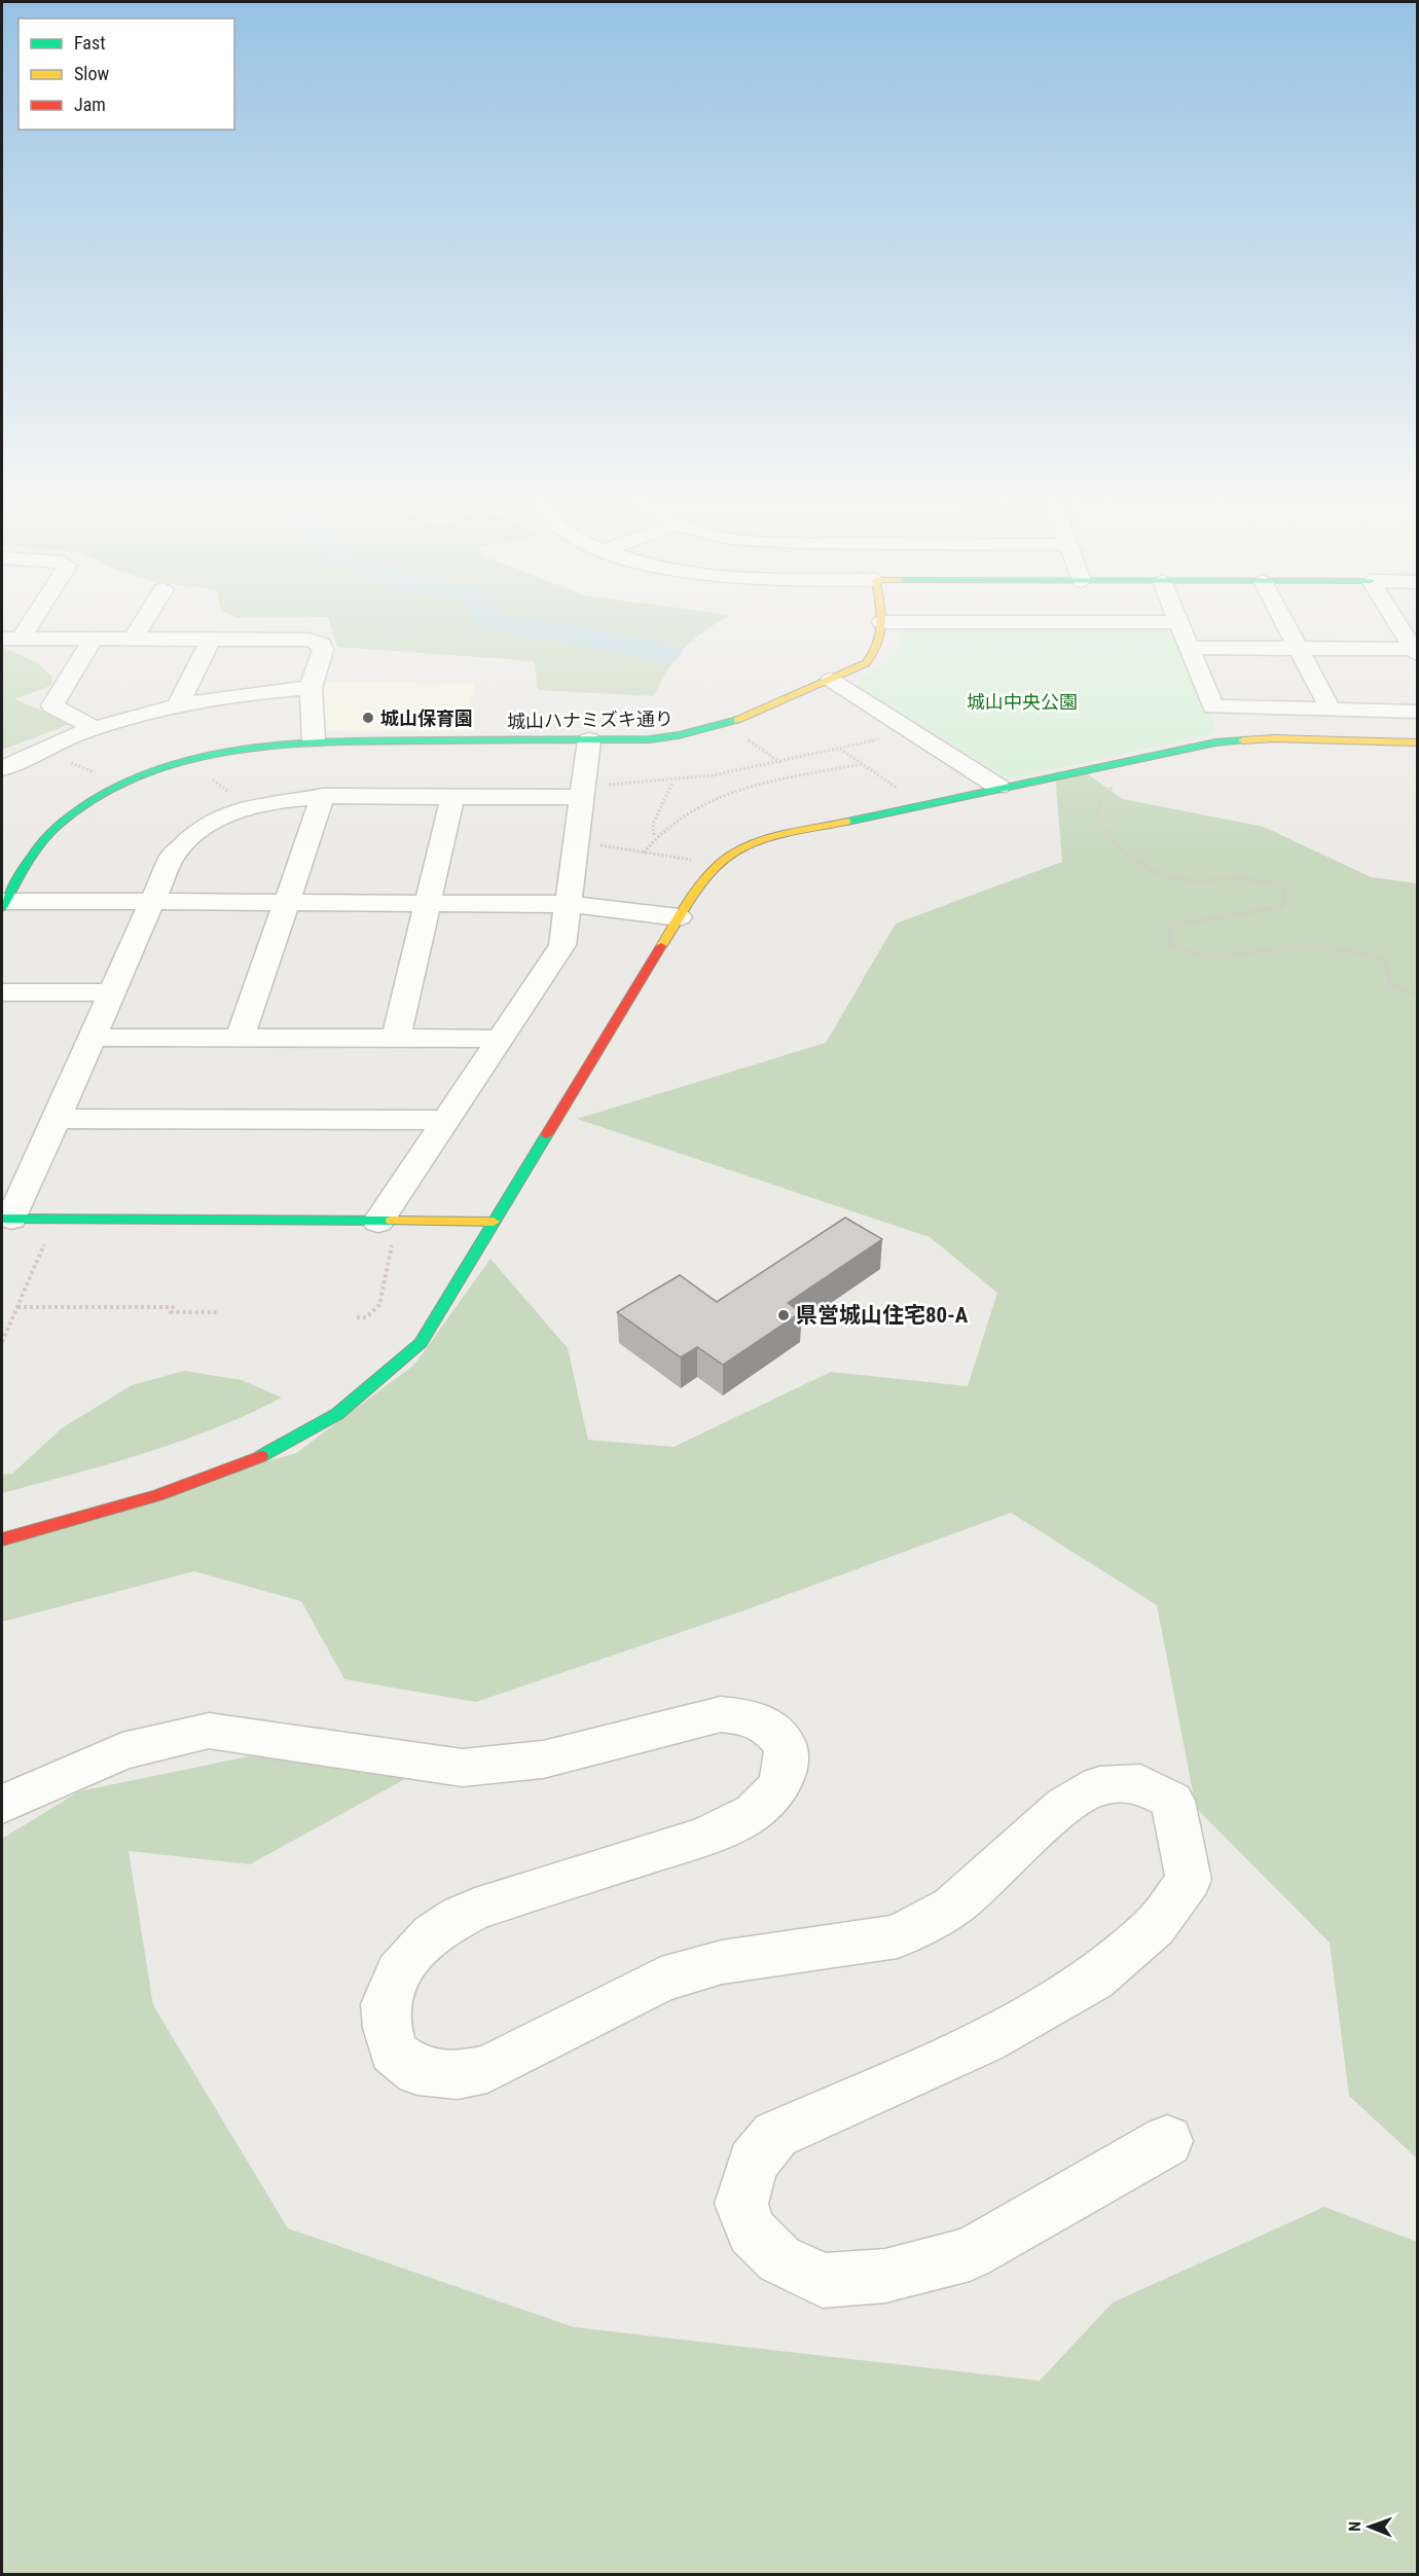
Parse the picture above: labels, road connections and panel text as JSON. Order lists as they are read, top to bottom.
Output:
{
  "streets": {
    "street": ["城山ハナミズキ通り"]
  },
  "parks": ["城山中央公園"],
  "places": ["城山保育園", "県営城山住宅80-A"],
  "legend": ["Fast", "Slow", "Jam"],
  "north": "left"
}
